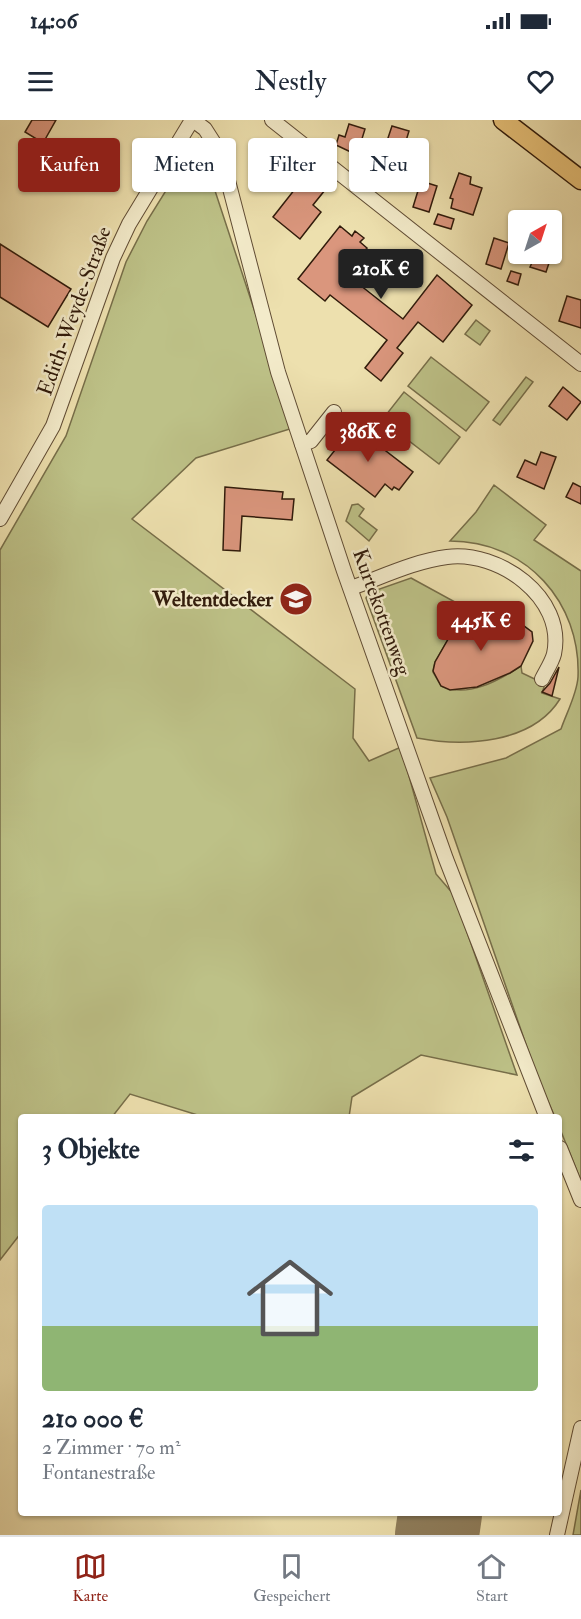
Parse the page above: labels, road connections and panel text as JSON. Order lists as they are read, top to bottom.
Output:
{
  "streets": {
    "street": ["Edith-Weyde-Straße", "Kurtekottenweg"]
  },
  "crossings": [
    ["Edith-Weyde-Straße", "Kurtekottenweg"]
  ],
  "places": {
    "school or university": ["Weltentdecker"]
  },
  "north": "top right",
  "page": {
    "status": "14:06",
    "header": "Nestly",
    "chip": [
      "Kaufen",
      "Mieten",
      "Filter",
      "Neu"
    ],
    "price": ["210K €", "386K €", "445K €"],
    "heading": "3 Objekte",
    "list": [
      {
        "name": "210 000 €",
        "note": "2 Zimmer · 70 m² · Fontanestraße"
      }
    ],
    "tabs": ["Karte", "Gespeichert", "Start"]
  }
}
